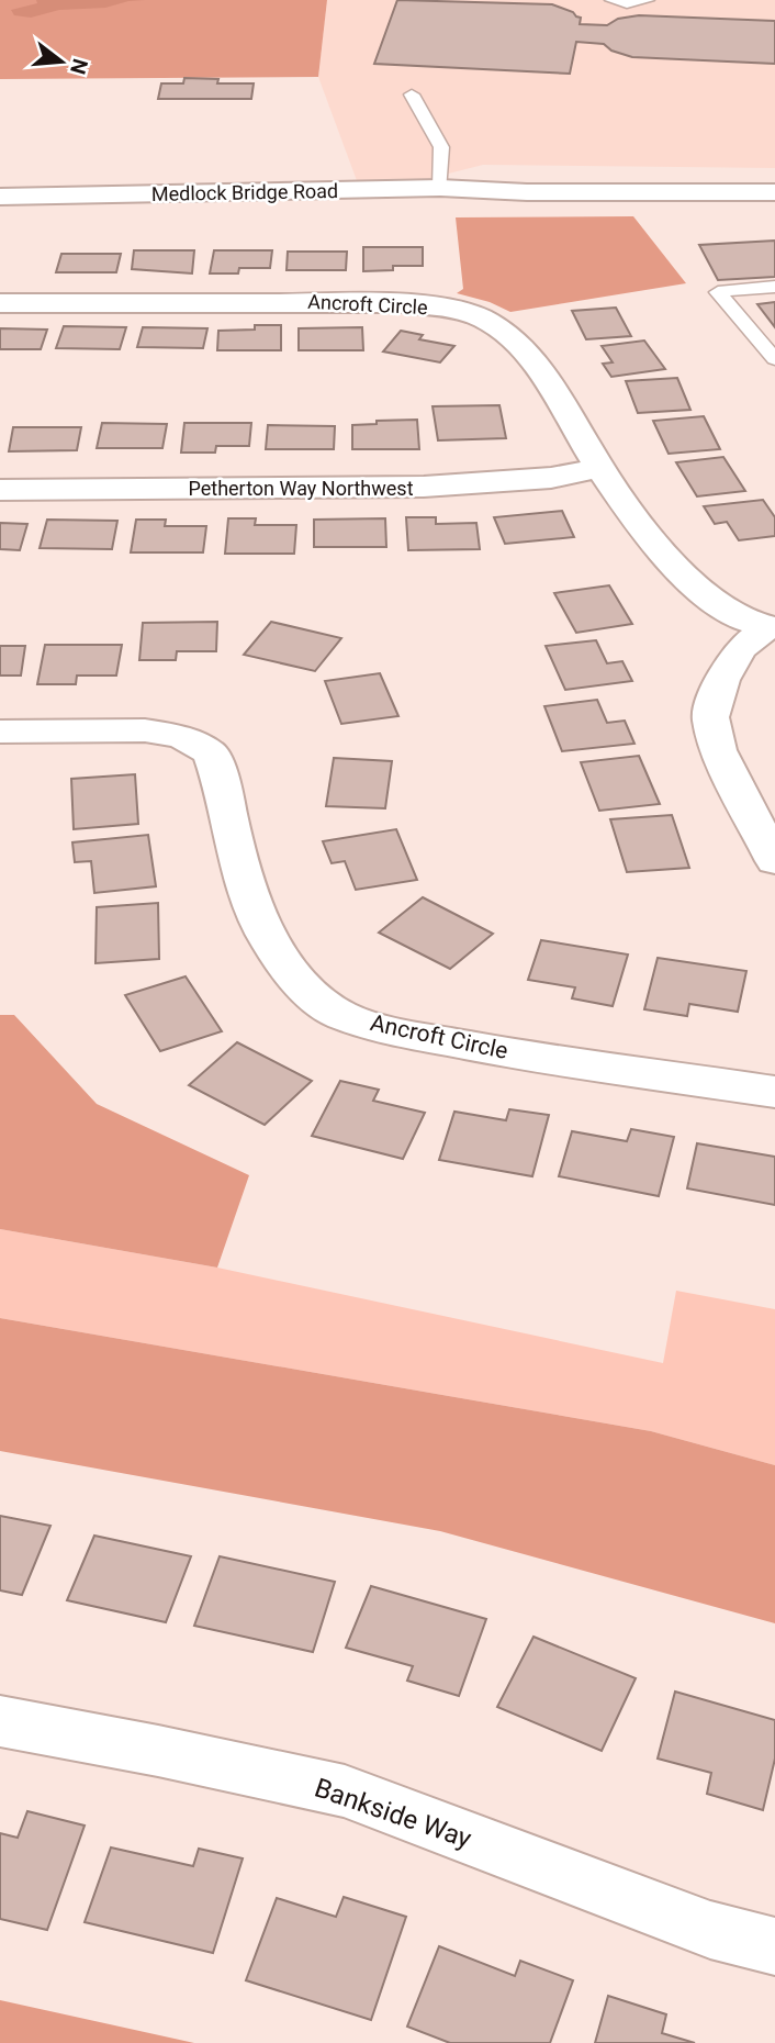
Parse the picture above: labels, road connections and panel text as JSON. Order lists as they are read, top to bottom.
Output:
{
  "streets": {
    "street": [
      "Medlock Bridge Road",
      "Ancroft Circle",
      "Petherton Way Northwest",
      "Bankside Way"
    ]
  },
  "crossings": [
    ["Ancroft Circle", "Petherton Way Northwest"]
  ],
  "north": "right"
}
